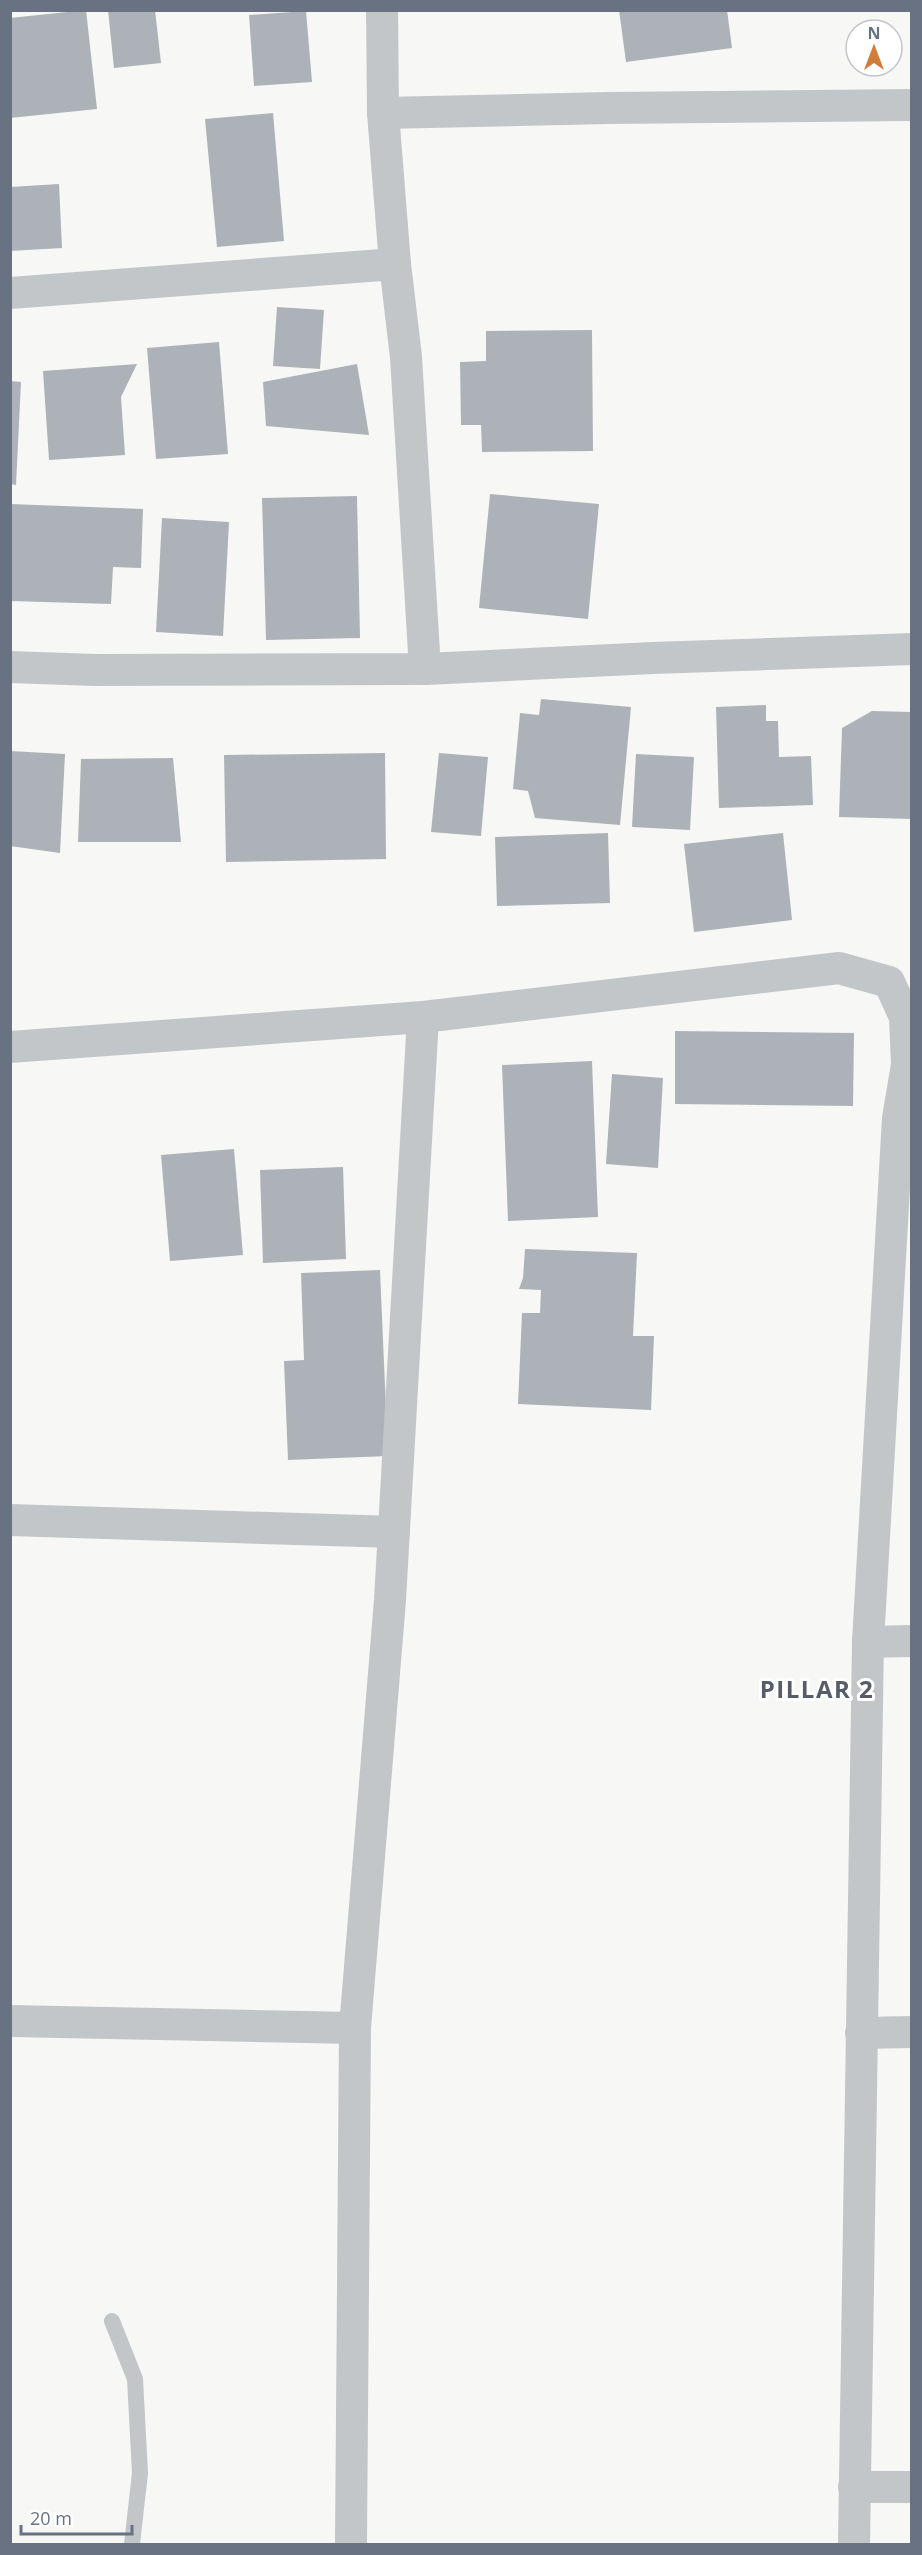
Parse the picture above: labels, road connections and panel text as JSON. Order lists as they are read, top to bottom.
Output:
{
  "districts": ["PILLAR 2"],
  "scale_bar": "20 m",
  "north": "top"
}
